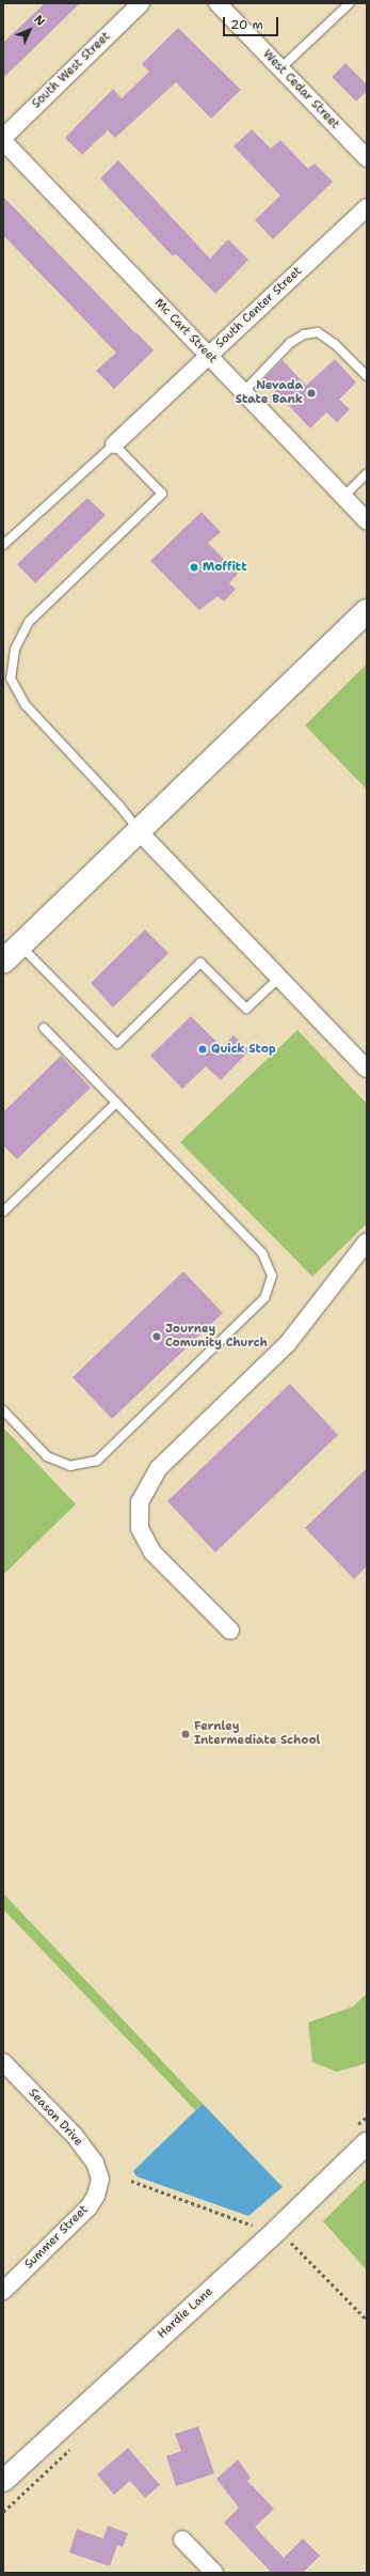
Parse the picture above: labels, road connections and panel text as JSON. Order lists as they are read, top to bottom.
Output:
{
  "streets": {
    "street": [
      "South West Street",
      "West Cedar Street",
      "South Center Street",
      "Mc Cart Street",
      "Season Drive",
      "Summer Street",
      "Hardie Lane"
    ]
  },
  "crossings": [
    ["South West Street", "Mc Cart Street"],
    ["South Center Street", "Mc Cart Street"],
    ["Season Drive", "Summer Street"]
  ],
  "places": [
    "Nevada State Bank",
    "Moffitt",
    "Quick Stop",
    "Journey Comunity Church",
    "Fernley Intermediate School"
  ],
  "scale_bar": "20 m",
  "north": "top right"
}
